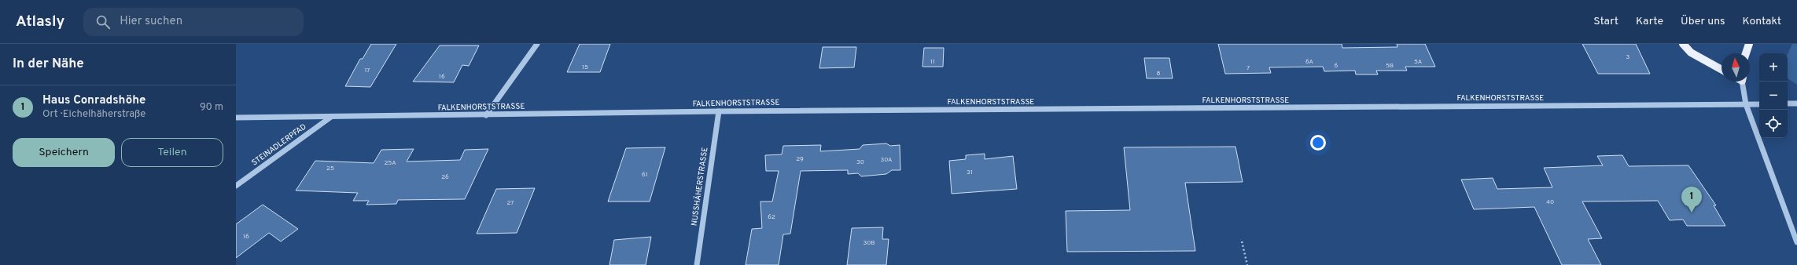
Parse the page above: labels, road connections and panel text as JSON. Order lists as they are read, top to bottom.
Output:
{
  "streets": {
    "street": ["FALKENHORSTSTRASSE", "STEINADLERPFAD", "NUSSHÄHERSTRASSE"]
  },
  "crossings": [
    ["FALKENHORSTSTRASSE", "STEINADLERPFAD"],
    ["FALKENHORSTSTRASSE", "NUSSHÄHERSTRASSE"]
  ],
  "house_numbers": [
    "3",
    "11",
    "6A",
    "5A",
    "6",
    "5B",
    "15",
    "7",
    "17",
    "8",
    "16",
    "29",
    "30A",
    "30",
    "25A",
    "25",
    "31",
    "61",
    "26",
    "40",
    "27",
    "62",
    "16",
    "30B"
  ],
  "north": "top",
  "page": {
    "header": "Atlasly",
    "search": "Hier suchen",
    "nav": [
      "Start",
      "Karte",
      "Über uns",
      "Kontakt"
    ],
    "heading": "In der Nähe",
    "map_buttons": ["+", "−"],
    "list": [
      {
        "mark": "1",
        "name": "Haus Conradshöhe",
        "note": "Ort · Eichelhäherstraße",
        "value": "90 m"
      }
    ],
    "buttons": ["Speichern", "Teilen"],
    "pins": "1"
  }
}
